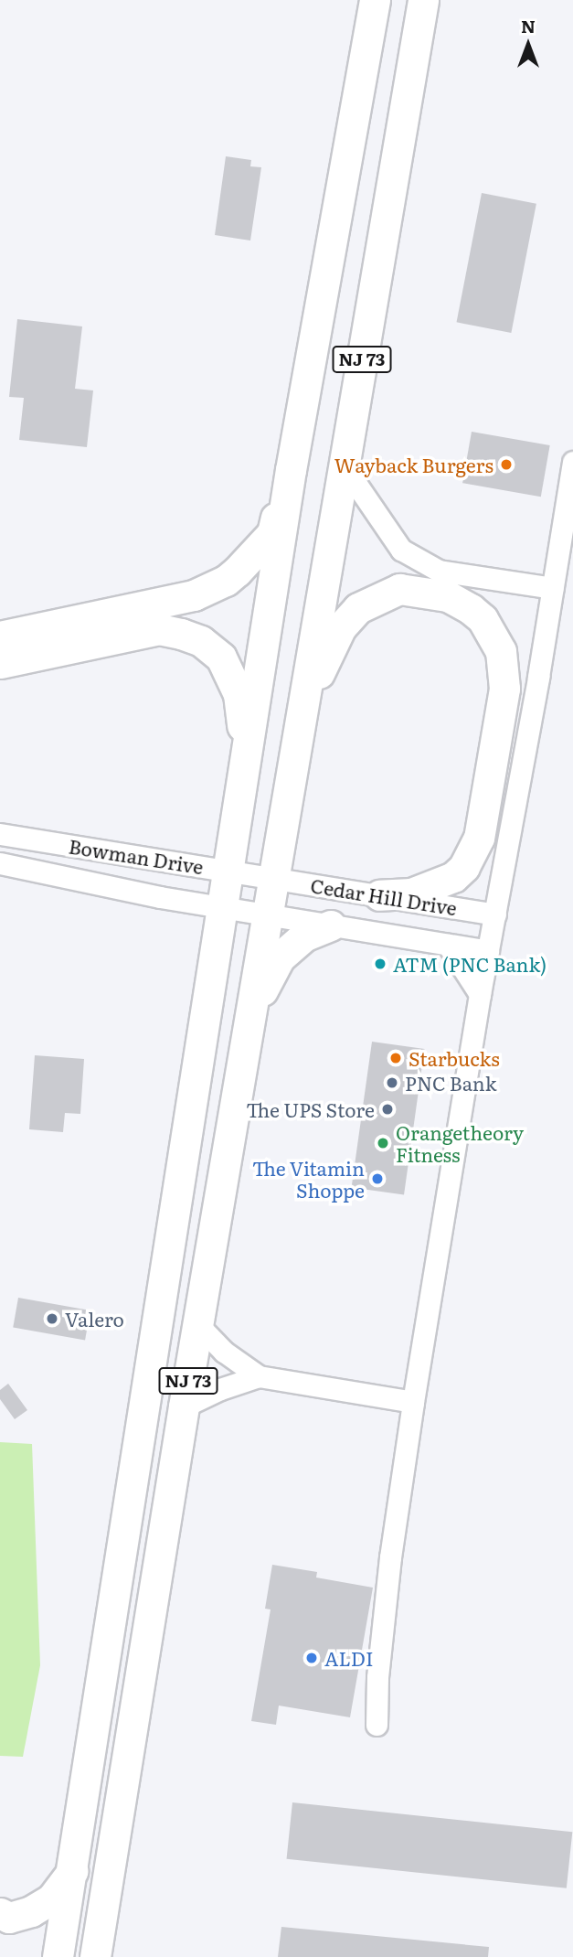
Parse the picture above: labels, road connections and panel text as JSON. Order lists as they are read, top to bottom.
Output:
{
  "streets": {
    "highway": ["NJ 73"],
    "street": ["Bowman Drive", "Cedar Hill Drive"]
  },
  "crossings": [
    ["NJ 73", "Bowman Drive"],
    ["NJ 73", "Cedar Hill Drive"],
    ["Bowman Drive", "Cedar Hill Drive"]
  ],
  "places": [
    "Wayback Burgers",
    "ATM (PNC Bank)",
    "Starbucks",
    "PNC Bank",
    "The UPS Store",
    "Orangetheory Fitness",
    "The Vitamin Shoppe",
    "Valero",
    "ALDI"
  ],
  "north": "top"
}
